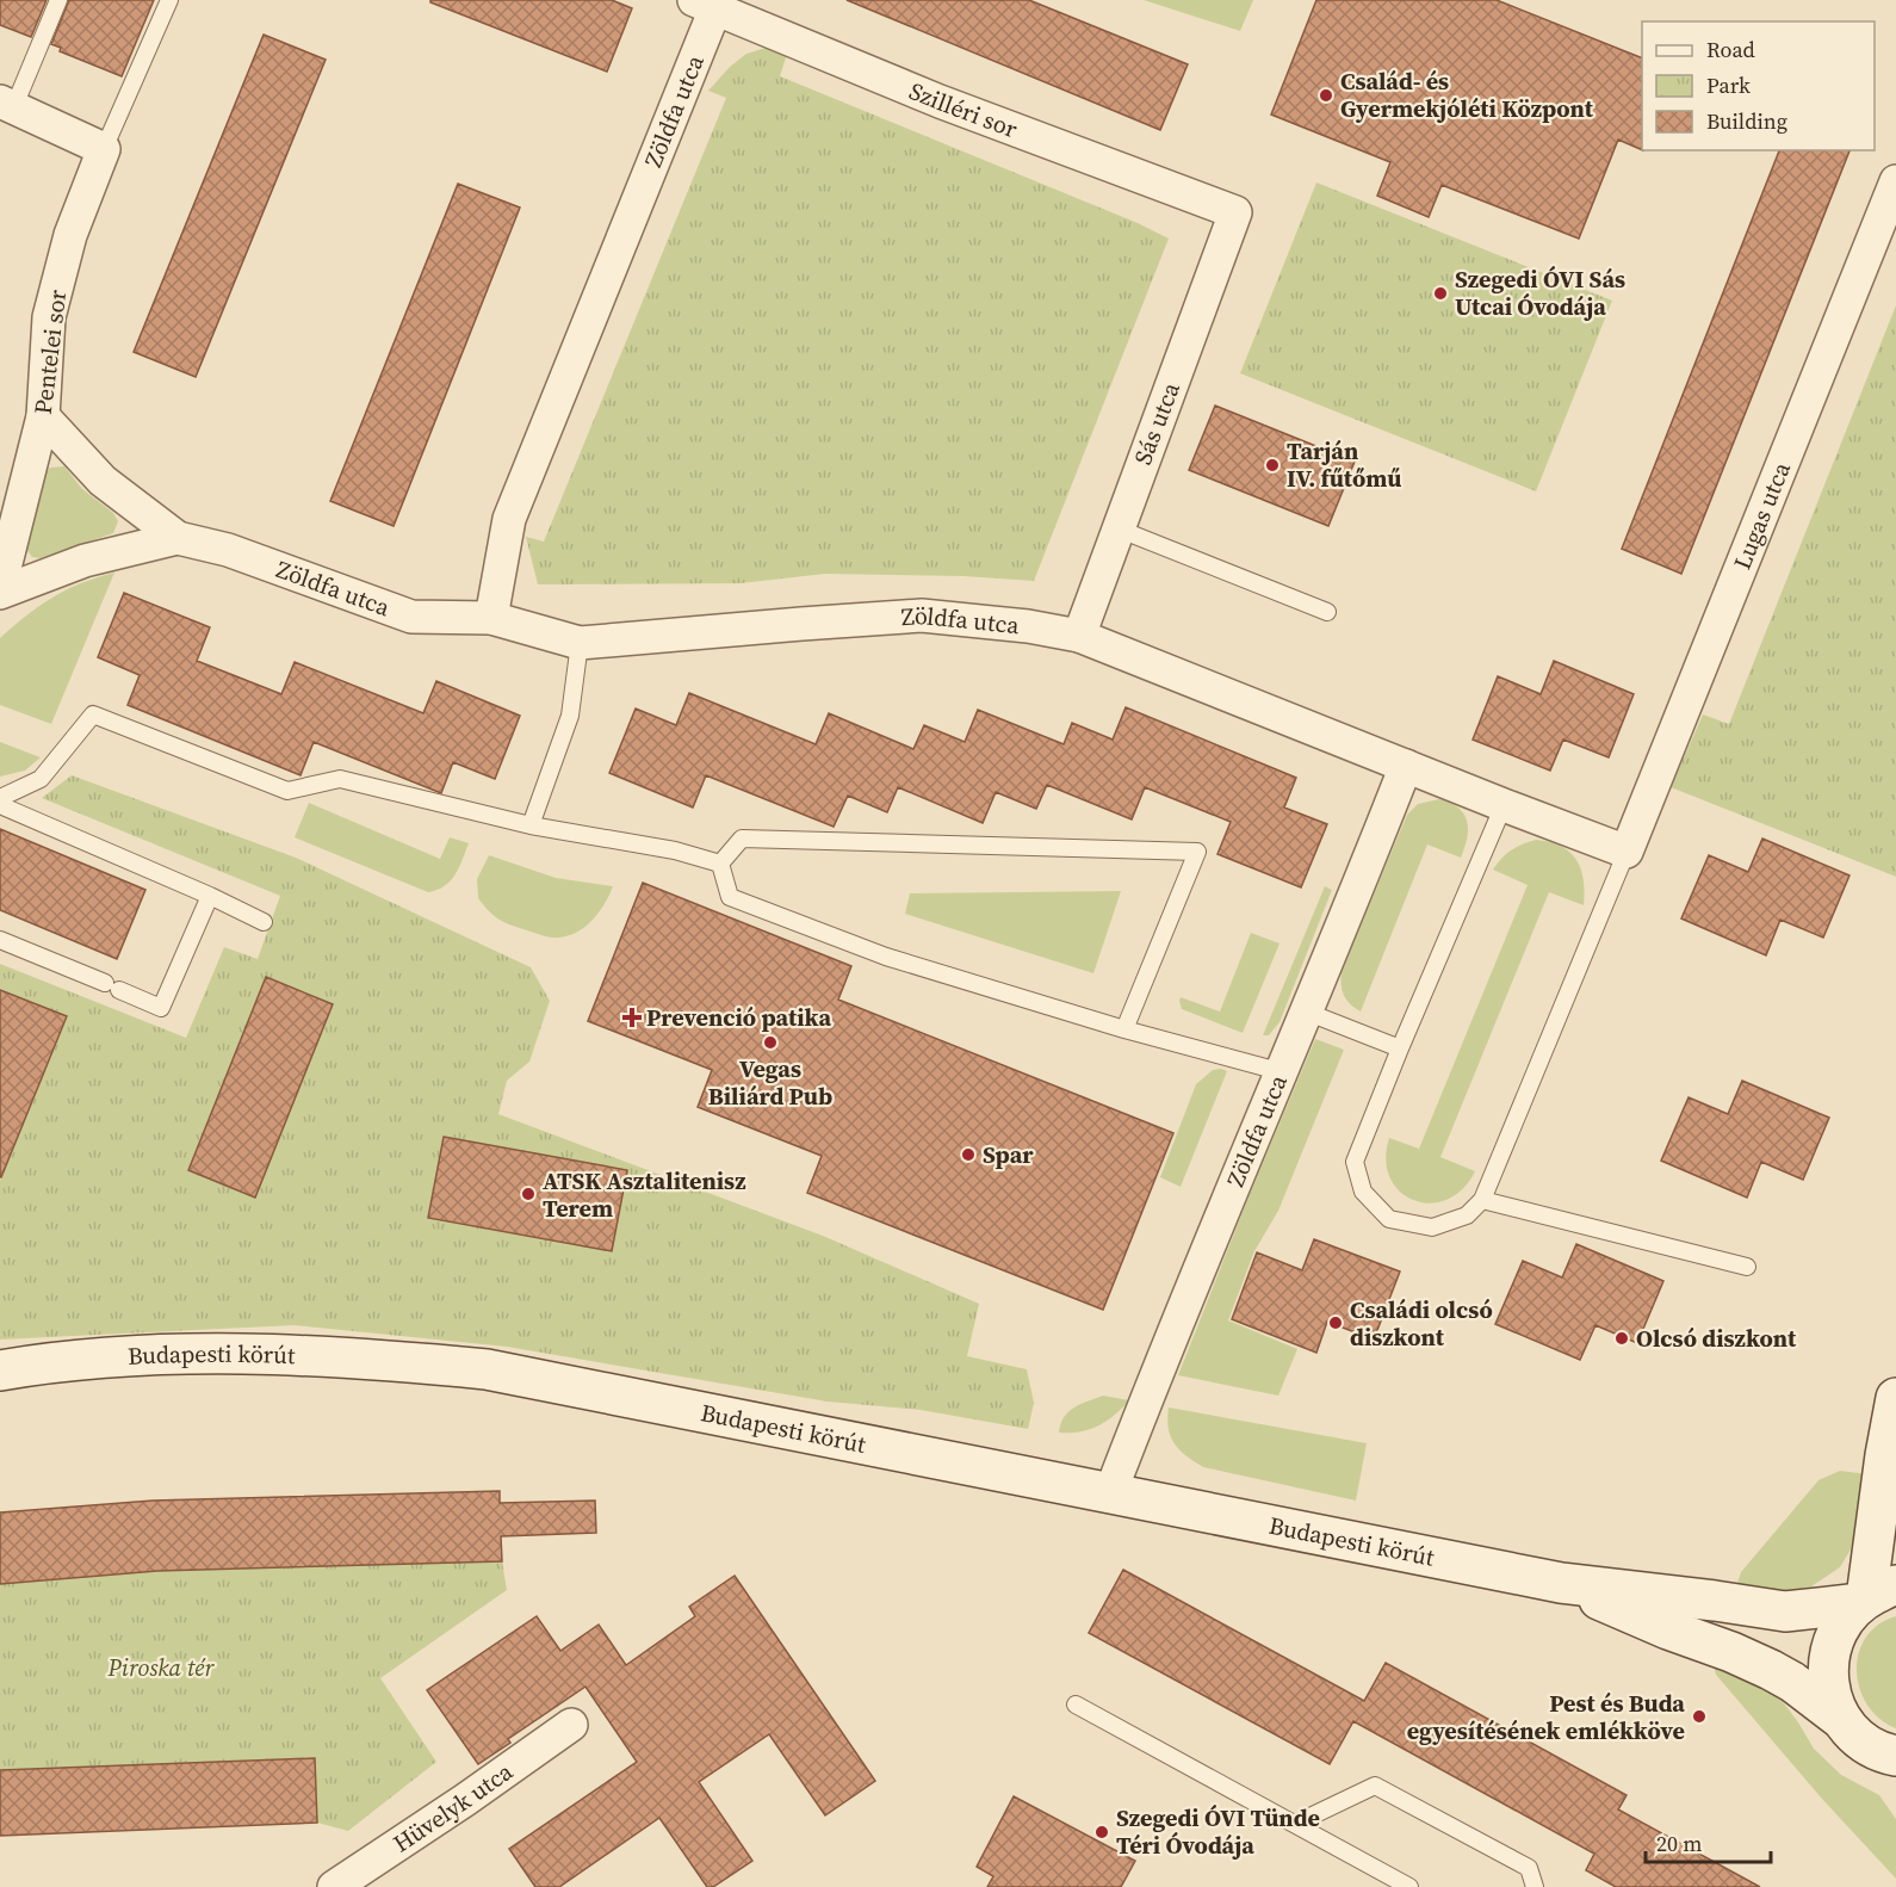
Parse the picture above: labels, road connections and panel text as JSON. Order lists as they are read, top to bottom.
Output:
{
  "streets": {
    "street": [
      "Szilléri sor",
      "Zöldfa utca",
      "Pentelei sor",
      "Sás utca",
      "Lugas utca",
      "Budapesti körút",
      "Hüvelyk utca"
    ]
  },
  "crossings": [
    ["Szilléri sor", "Zöldfa utca"],
    ["Szilléri sor", "Sás utca"],
    ["Zöldfa utca", "Pentelei sor"],
    ["Zöldfa utca", "Sás utca"],
    ["Zöldfa utca", "Lugas utca"],
    ["Zöldfa utca", "Budapesti körút"]
  ],
  "parks": ["Piroska tér"],
  "places": {
    "other": [
      "Család- és Gyermekjóléti Központ",
      "Szegedi ÓVI Sás Utcai Óvodája",
      "Tarján IV. fűtőmű",
      "Vegas Biliárd Pub",
      "Spar",
      "ATSK Asztalitenisz Terem",
      "Családi olcsó diszkont",
      "Olcsó diszkont",
      "Pest és Buda egyesítésének emlékköve",
      "Szegedi ÓVI Tünde Téri Óvodája"
    ],
    "health": ["Prevenció patika"]
  },
  "legend": ["Road", "Park", "Building"],
  "scale_bar": "20 m"
}
